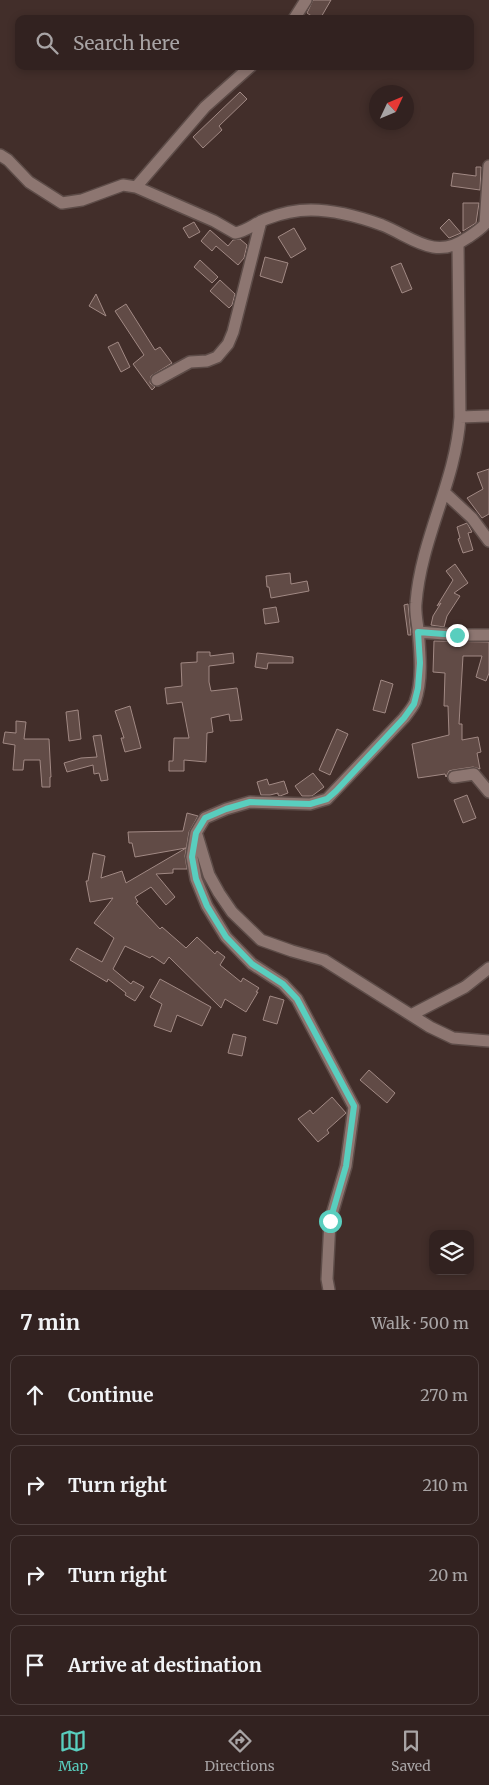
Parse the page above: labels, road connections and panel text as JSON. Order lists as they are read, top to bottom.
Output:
{
  "north": "top right",
  "page": {
    "search": "Search here",
    "heading": ["7 min", "Walk · 500 m"],
    "list": [
      ["Continue", "270 m"],
      ["Turn right", "210 m"],
      ["Turn right", "20 m"],
      "Arrive at destination"
    ],
    "nav": ["Map", "Directions", "Saved"]
  }
}
